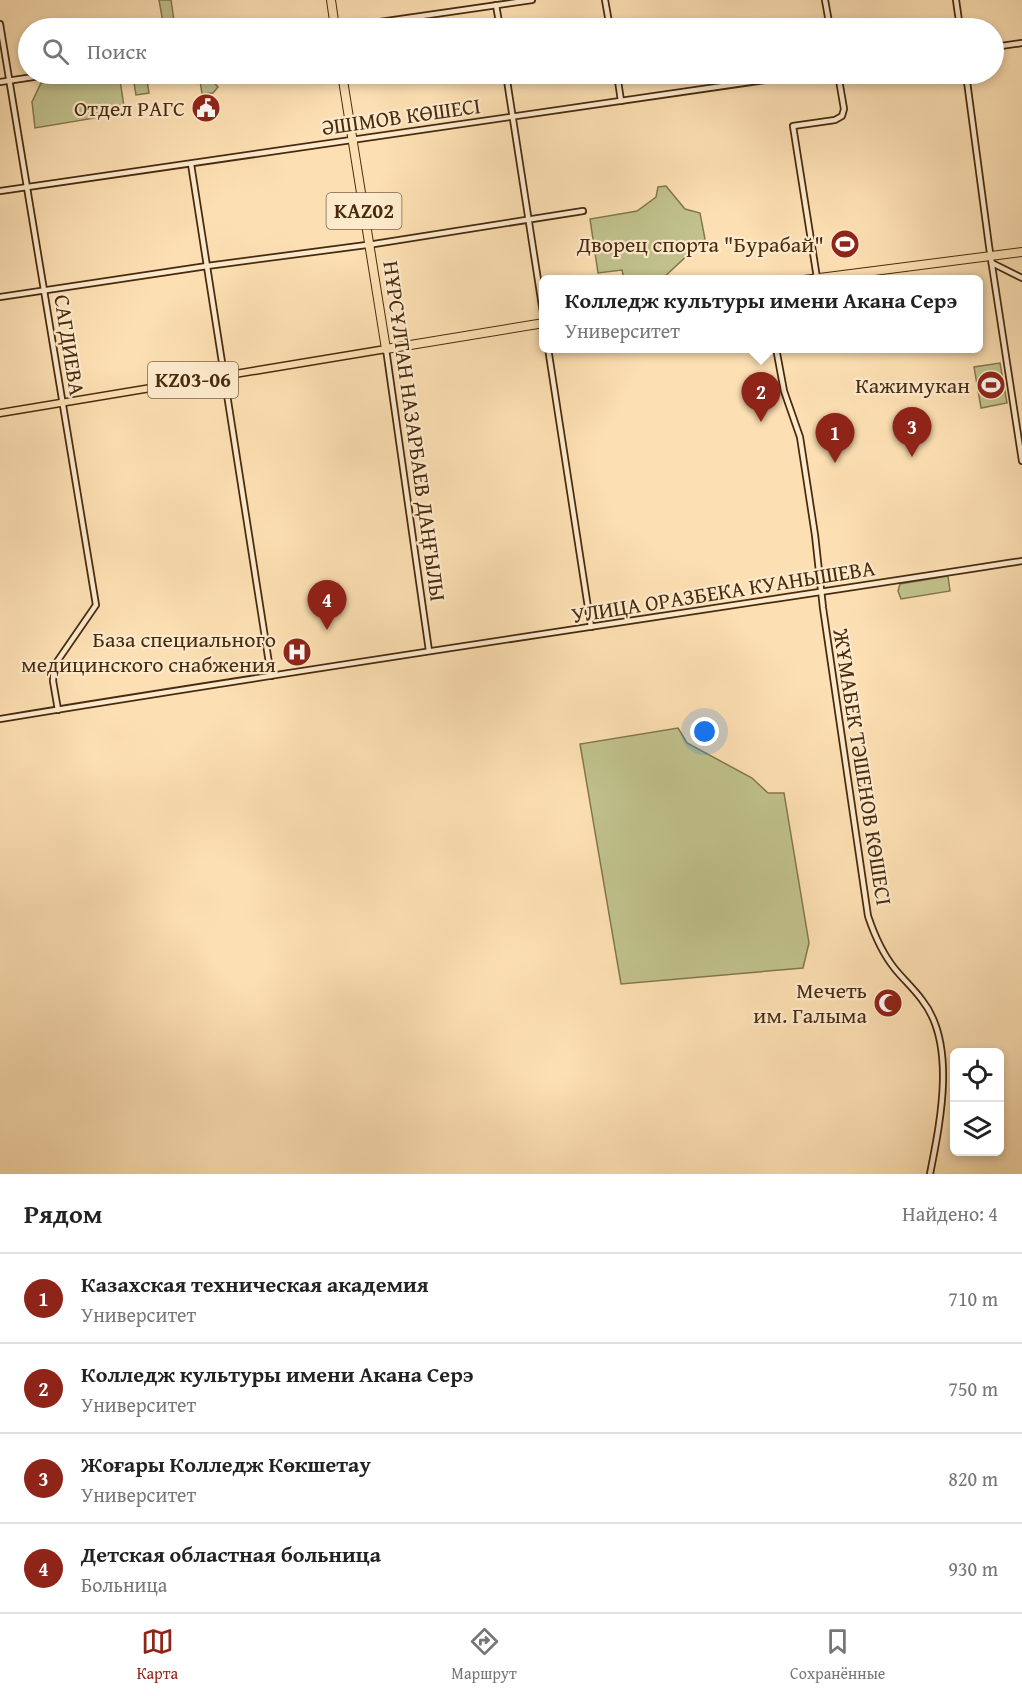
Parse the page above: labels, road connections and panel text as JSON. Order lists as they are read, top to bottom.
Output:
{
  "streets": {
    "highway": ["KАZ02", "НҰРСҰЛТАН НАЗАРБАЕВ ДАҢҒЫЛЫ"],
    "main road": ["KZ03-06"],
    "street": [
      "ӘШІМОВ КӨШЕСІ",
      "САГДИЕВА",
      "УЛИЦА ОРАЗБЕКА КУАНЫШЕВА",
      "ЖҰМАБЕК ТӘШЕНОВ КӨШЕСІ"
    ]
  },
  "crossings": [
    ["ӘШІМОВ КӨШЕСІ", "САГДИЕВА"],
    ["ӘШІМОВ КӨШЕСІ", "НҰРСҰЛТАН НАЗАРБАЕВ ДАҢҒЫЛЫ"],
    ["САГДИЕВА", "KZ03-06"],
    ["САГДИЕВА", "УЛИЦА ОРАЗБЕКА КУАНЫШЕВА"],
    ["KZ03-06", "НҰРСҰЛТАН НАЗАРБАЕВ ДАҢҒЫЛЫ"],
    ["НҰРСҰЛТАН НАЗАРБАЕВ ДАҢҒЫЛЫ", "УЛИЦА ОРАЗБЕКА КУАНЫШЕВА"],
    ["УЛИЦА ОРАЗБЕКА КУАНЫШЕВА", "ЖҰМАБЕК ТӘШЕНОВ КӨШЕСІ"]
  ],
  "places": {
    "public building": ["Отдел РАГС"],
    "sports": ["Дворец спорта \"Бурабай\"", "Кажимукан"],
    "hospital": ["База специального медицинского снабжения"],
    "mosque": ["Мечеть им. Галыма"]
  },
  "page": {
    "search": "Поиск",
    "popup": ["Колледж культуры имени Акана Серэ", "Университет"],
    "pins": [
      "2",
      "3",
      "1",
      "4"
    ],
    "heading": ["Рядом", "Найдено: 4"],
    "list": [
      {
        "mark": "1",
        "name": "Казахская техническая академия",
        "note": "Университет",
        "value": "710 m"
      },
      {
        "mark": "2",
        "name": "Колледж культуры имени Акана Серэ",
        "note": "Университет",
        "value": "750 m"
      },
      {
        "mark": "3",
        "name": "Жоғары Колледж Көкшетау",
        "note": "Университет",
        "value": "820 m"
      },
      {
        "mark": "4",
        "name": "Детская областная больница",
        "note": "Больница",
        "value": "930 m"
      }
    ],
    "nav": ["Карта", "Маршрут", "Сохранённые"]
  }
}
